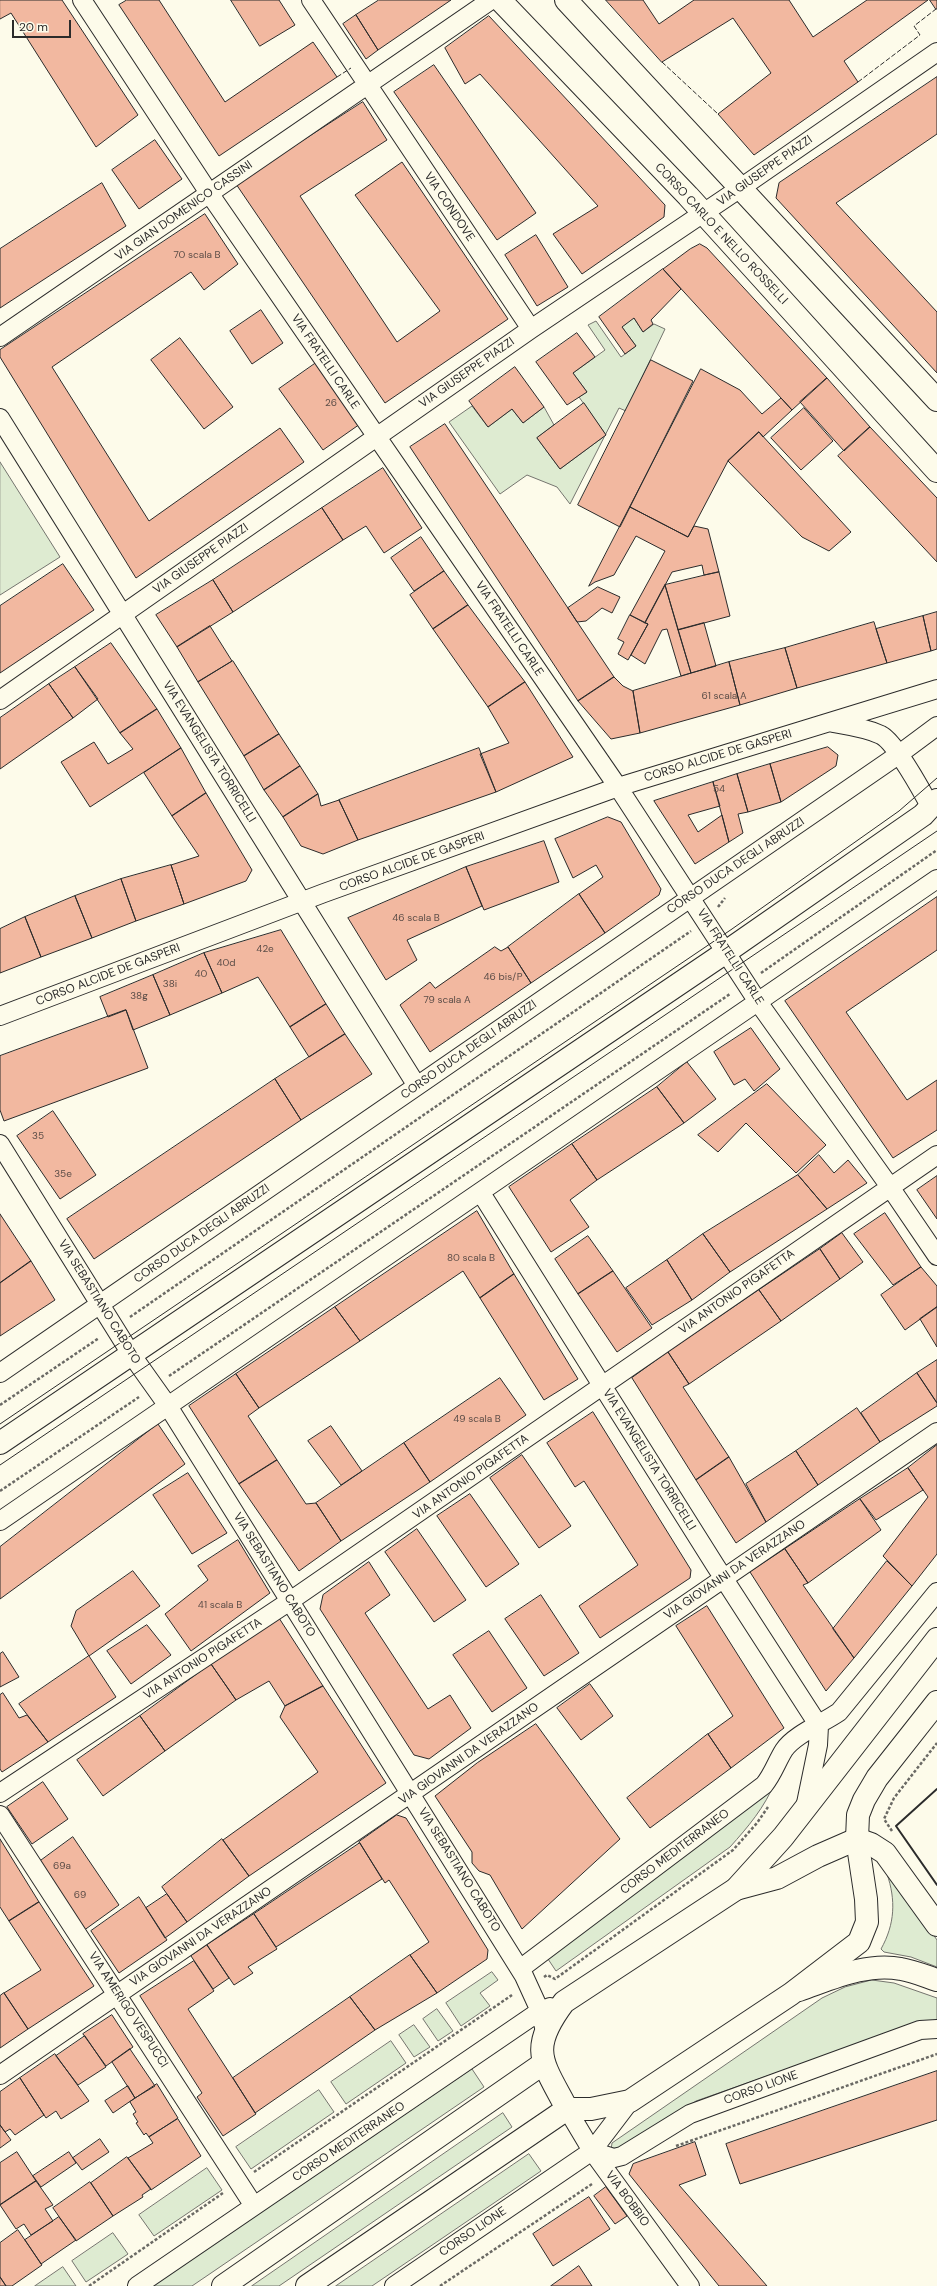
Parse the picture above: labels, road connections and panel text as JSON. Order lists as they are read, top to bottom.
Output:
{
  "streets": {
    "main road": ["CORSO CARLO E NELLO ROSSELLI", "CORSO MEDITERRANEO", "CORSO LIONE"],
    "street": [
      "VIA GIUSEPPE PIAZZI",
      "VIA CONDOVE",
      "VIA GIAN DOMENICO CASSINI",
      "VIA FRATELLI CARLE",
      "VIA EVANGELISTA TORRICELLI",
      "CORSO ALCIDE DE GASPERI",
      "CORSO DUCA DEGLI ABRUZZI",
      "VIA ANTONIO PIGAFETTA",
      "VIA SEBASTIANO CABOTO",
      "VIA GIOVANNI DA VERAZZANO",
      "VIA AMERIGO VESPUCCI",
      "VIA BOBBIO"
    ]
  },
  "crossings": [
    ["VIA GIUSEPPE PIAZZI", "VIA CONDOVE"],
    ["VIA GIUSEPPE PIAZZI", "CORSO CARLO E NELLO ROSSELLI"],
    ["VIA GIUSEPPE PIAZZI", "VIA FRATELLI CARLE"],
    ["VIA GIUSEPPE PIAZZI", "VIA EVANGELISTA TORRICELLI"],
    ["VIA CONDOVE", "VIA GIAN DOMENICO CASSINI"],
    ["VIA GIAN DOMENICO CASSINI", "VIA FRATELLI CARLE"],
    ["VIA FRATELLI CARLE", "CORSO ALCIDE DE GASPERI"],
    ["VIA FRATELLI CARLE", "CORSO DUCA DEGLI ABRUZZI"],
    ["VIA FRATELLI CARLE", "VIA ANTONIO PIGAFETTA"],
    ["VIA EVANGELISTA TORRICELLI", "CORSO ALCIDE DE GASPERI"],
    ["VIA EVANGELISTA TORRICELLI", "CORSO DUCA DEGLI ABRUZZI"],
    ["VIA EVANGELISTA TORRICELLI", "VIA ANTONIO PIGAFETTA"],
    ["VIA EVANGELISTA TORRICELLI", "VIA GIOVANNI DA VERAZZANO"],
    ["VIA EVANGELISTA TORRICELLI", "CORSO MEDITERRANEO"],
    ["CORSO ALCIDE DE GASPERI", "CORSO DUCA DEGLI ABRUZZI"],
    ["CORSO DUCA DEGLI ABRUZZI", "VIA SEBASTIANO CABOTO"],
    ["VIA ANTONIO PIGAFETTA", "VIA SEBASTIANO CABOTO"],
    ["VIA SEBASTIANO CABOTO", "VIA GIOVANNI DA VERAZZANO"],
    ["VIA SEBASTIANO CABOTO", "CORSO MEDITERRANEO"],
    ["VIA GIOVANNI DA VERAZZANO", "VIA AMERIGO VESPUCCI"],
    ["CORSO MEDITERRANEO", "VIA AMERIGO VESPUCCI"],
    ["CORSO LIONE", "VIA BOBBIO"]
  ],
  "house_numbers": [
    "70 scala B",
    "26",
    "61 scala A",
    "54",
    "46 scala B",
    "42e",
    "40d",
    "40",
    "46 bis/P",
    "38i",
    "38g",
    "79 scala A",
    "35",
    "35e",
    "80 scala B",
    "49 scala B",
    "41 scala B",
    "69a",
    "69"
  ],
  "scale_bar": "20 m"
}
